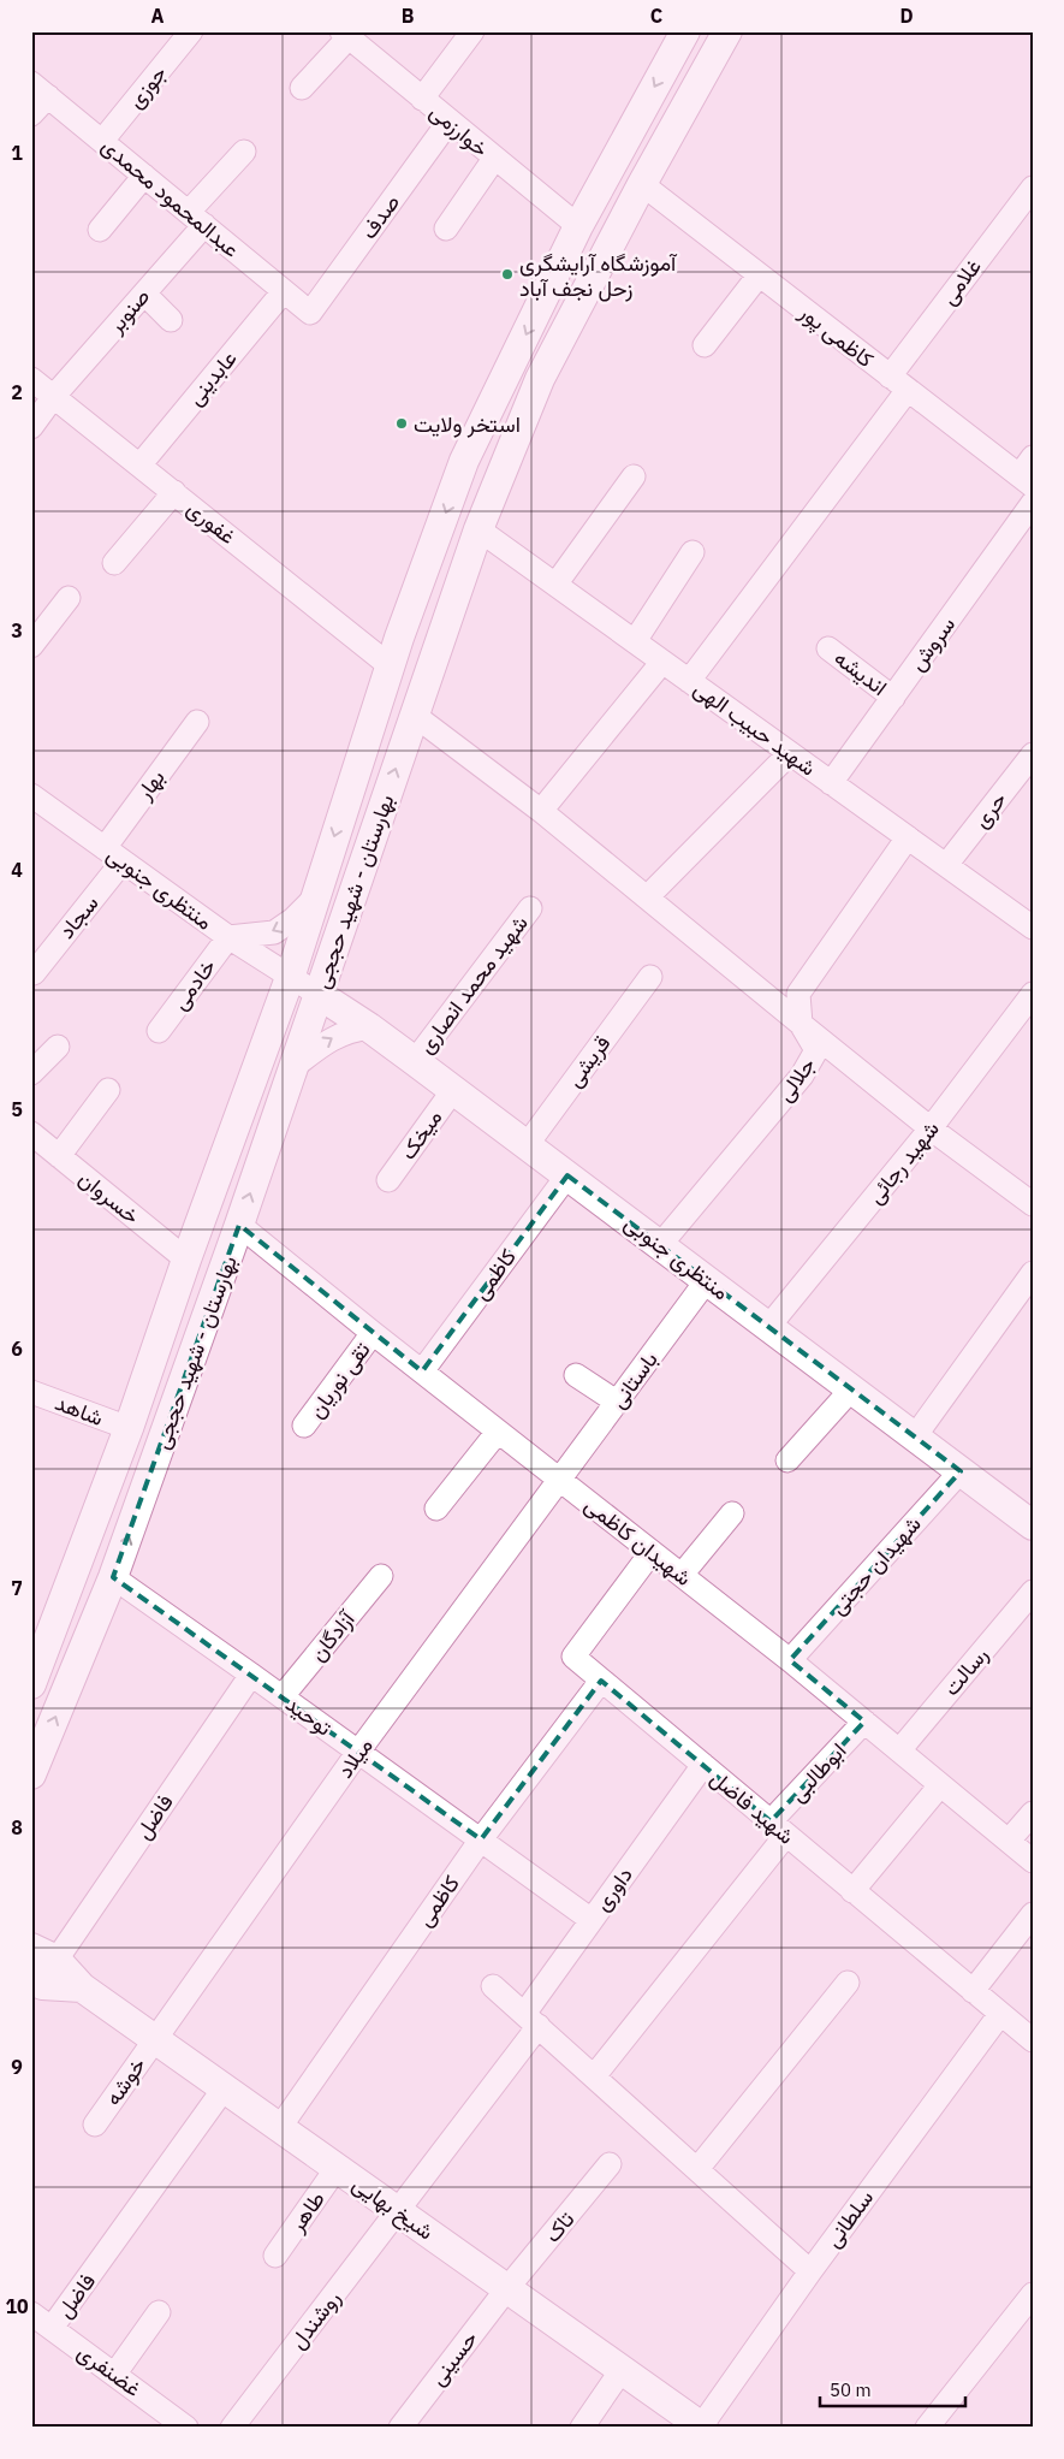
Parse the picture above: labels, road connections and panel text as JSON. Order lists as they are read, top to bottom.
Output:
{
  "streets": {
    "main road": ["منتظری جنوبی", "بهارستان - شهید حججی", "شیخ بهایی"],
    "street": [
      "جوزی",
      "خوارزمی",
      "عبدالمحمود محمدی",
      "صدف",
      "غلامی",
      "صنوبر",
      "کاظمی پور",
      "عابدینی",
      "غفوری",
      "سروش",
      "اندیشه",
      "شهید حبیب الهی",
      "بهار",
      "حری",
      "سجاد",
      "خادمی",
      "شهید محمد انصاری",
      "قریشی",
      "جلالی",
      "میخک",
      "شهید رجائی",
      "خسروان",
      "کاظمی",
      "تقی نوریان",
      "باستانی",
      "شاهد",
      "شهیدان کاظمی",
      "شهیدان حجتی",
      "آزادگان",
      "رسالت",
      "توحید",
      "میلاد",
      "ابوطالبی",
      "شهید فاضل",
      "فاضل",
      "داوری",
      "خوشه",
      "طاهر",
      "سلطانی",
      "تاک",
      "روشندل",
      "حسینی",
      "غضنفری"
    ]
  },
  "crossings": [
    ["جوزی", "عبدالمحمود محمدی"],
    ["خوارزمی", "صدف"],
    ["خوارزمی", "بهارستان - شهید حججی"],
    ["عبدالمحمود محمدی", "صدف"],
    ["عبدالمحمود محمدی", "صنوبر"],
    ["عبدالمحمود محمدی", "عابدینی"],
    ["غلامی", "کاظمی پور"],
    ["صنوبر", "غفوری"],
    ["کاظمی پور", "بهارستان - شهید حججی"],
    ["عابدینی", "غفوری"],
    ["غفوری", "بهارستان - شهید حججی"],
    ["سروش", "اندیشه"],
    ["سروش", "شهید حبیب الهی"],
    ["شهید حبیب الهی", "حری"],
    ["شهید حبیب الهی", "بهارستان - شهید حججی"],
    ["شهید حبیب الهی", "جلالی"],
    ["بهار", "منتظری جنوبی"],
    ["منتظری جنوبی", "بهارستان - شهید حججی"],
    ["منتظری جنوبی", "سجاد"],
    ["منتظری جنوبی", "خادمی"],
    ["منتظری جنوبی", "شهید محمد انصاری"],
    ["منتظری جنوبی", "قریشی"],
    ["منتظری جنوبی", "جلالی"],
    ["منتظری جنوبی", "میخک"],
    ["منتظری جنوبی", "شهید رجائی"],
    ["منتظری جنوبی", "کاظمی"],
    ["منتظری جنوبی", "باستانی"],
    ["منتظری جنوبی", "شهیدان حجتی"],
    ["بهارستان - شهید حججی", "خسروان"],
    ["بهارستان - شهید حججی", "شاهد"],
    ["بهارستان - شهید حججی", "شهیدان کاظمی"],
    ["بهارستان - شهید حججی", "توحید"],
    ["کاظمی", "شهیدان کاظمی"],
    ["کاظمی", "توحید"],
    ["کاظمی", "شهید فاضل"],
    ["کاظمی", "شیخ بهایی"],
    ["تقی نوریان", "شهیدان کاظمی"],
    ["باستانی", "شهیدان کاظمی"],
    ["باستانی", "میلاد"],
    ["شهیدان کاظمی", "شهیدان حجتی"],
    ["شهیدان کاظمی", "رسالت"],
    ["شهیدان کاظمی", "میلاد"],
    ["شهیدان کاظمی", "ابوطالبی"],
    ["شهیدان کاظمی", "شهید فاضل"],
    ["آزادگان", "توحید"],
    ["توحید", "میلاد"],
    ["توحید", "فاضل"],
    ["توحید", "داوری"],
    ["میلاد", "خوشه"],
    ["میلاد", "شیخ بهایی"],
    ["ابوطالبی", "شهید فاضل"],
    ["شهید فاضل", "داوری"],
    ["شهید فاضل", "سلطانی"],
    ["فاضل", "شیخ بهایی"],
    ["فاضل", "غضنفری"],
    ["داوری", "شیخ بهایی"],
    ["داوری", "روشندل"],
    ["خوشه", "شیخ بهایی"],
    ["شیخ بهایی", "طاهر"],
    ["شیخ بهایی", "سلطانی"],
    ["شیخ بهایی", "تاک"],
    ["شیخ بهایی", "روشندل"],
    ["شیخ بهایی", "حسینی"],
    ["تاک", "حسینی"]
  ],
  "places": ["آموزشگاه آرایشگری زحل نجف آباد", "استخر ولایت"],
  "scale_bar": "50 m",
  "grid": {
    "columns": [
      "A",
      "B",
      "C",
      "D"
    ],
    "rows": [
      "1",
      "2",
      "3",
      "4",
      "5",
      "6",
      "7",
      "8",
      "9",
      "10"
    ]
  }
}
